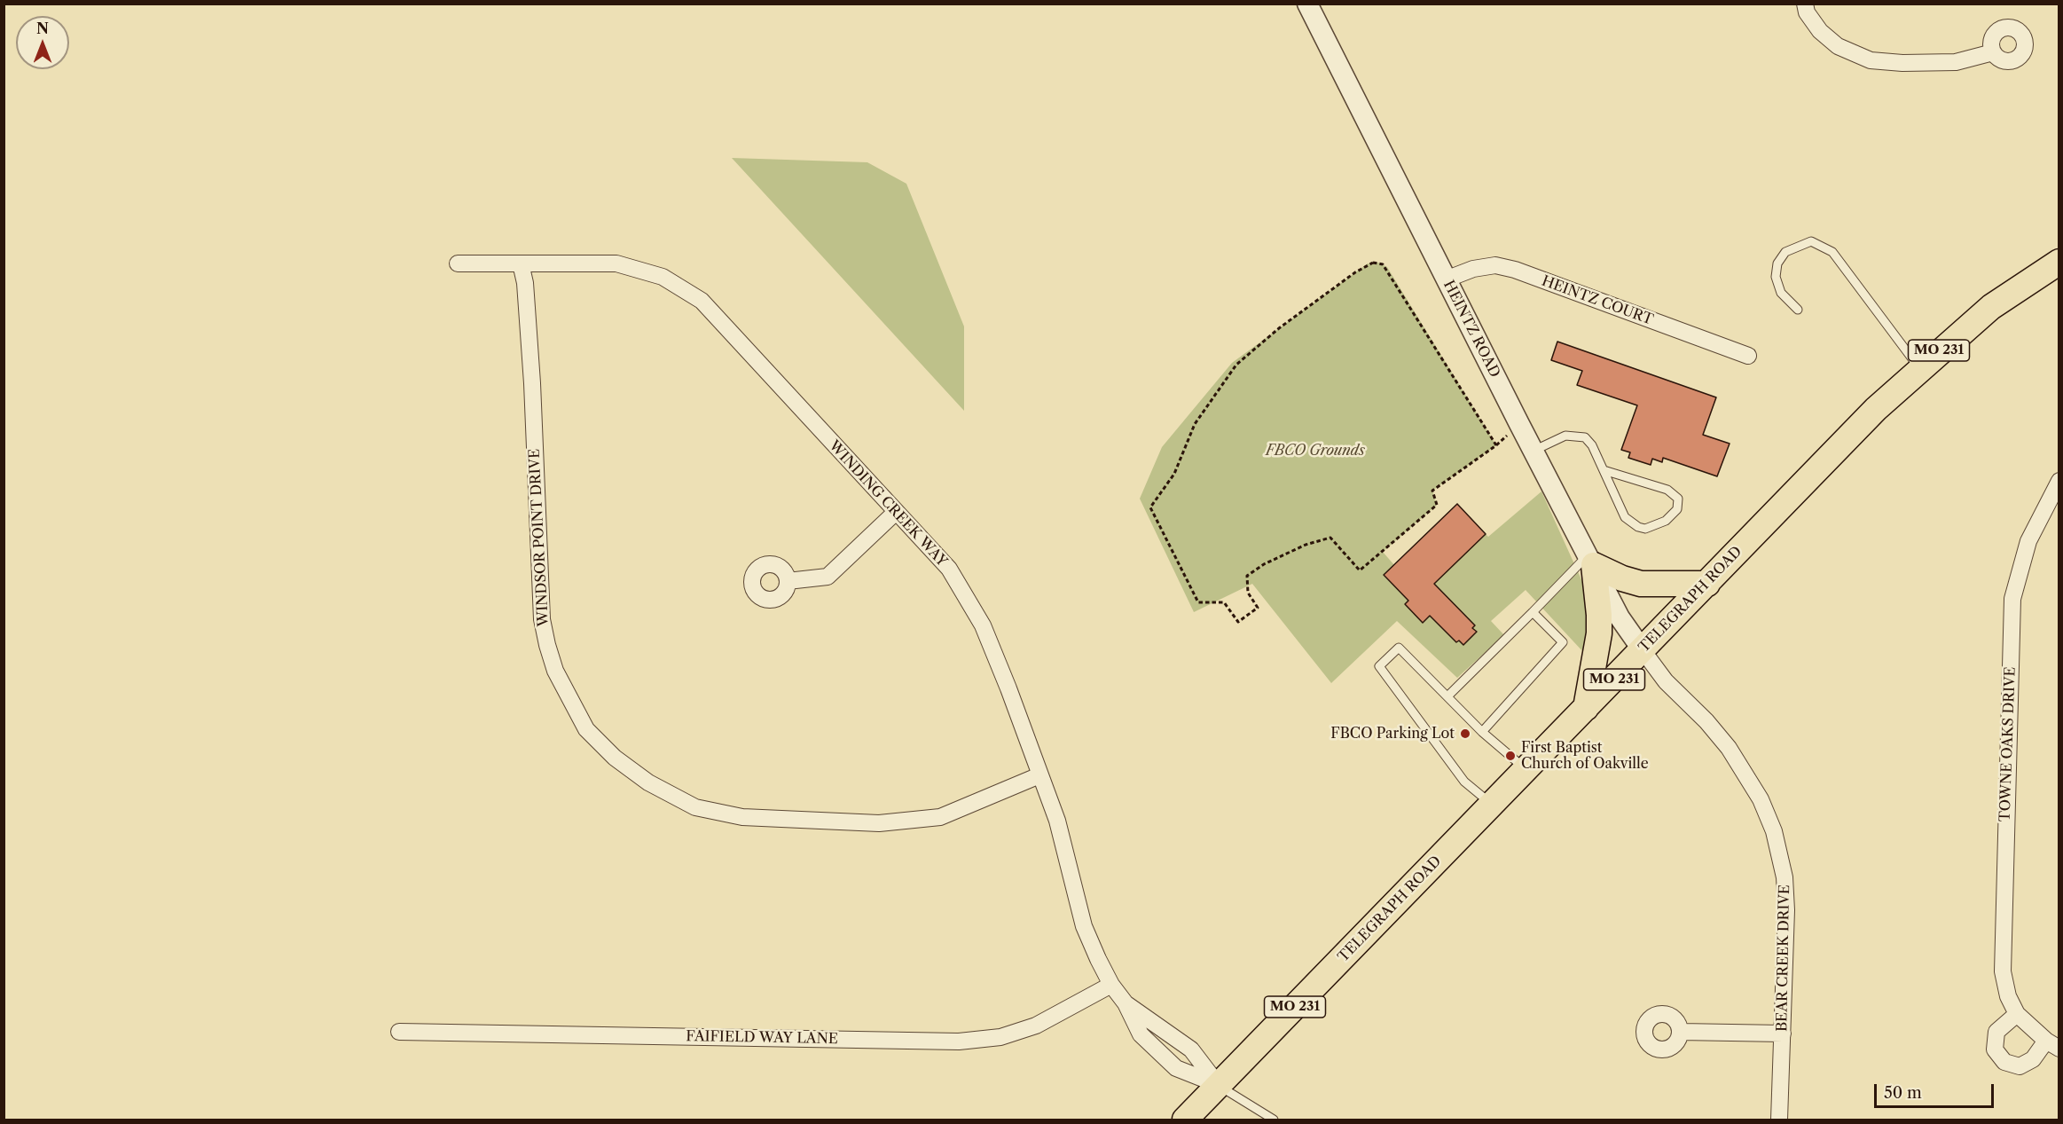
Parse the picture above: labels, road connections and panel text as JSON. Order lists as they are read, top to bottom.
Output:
{
  "streets": {
    "main road": ["MO 231", "TELEGRAPH ROAD"],
    "street": [
      "HEINTZ COURT",
      "HEINTZ ROAD",
      "WINDING CREEK WAY",
      "WINDSOR POINT DRIVE",
      "TOWNE OAKS DRIVE",
      "BEAR CREEK DRIVE",
      "FAIFIELD WAY LANE"
    ]
  },
  "crossings": [
    ["HEINTZ COURT", "HEINTZ ROAD"],
    ["HEINTZ ROAD", "TELEGRAPH ROAD"],
    ["HEINTZ ROAD", "BEAR CREEK DRIVE"],
    ["WINDING CREEK WAY", "WINDSOR POINT DRIVE"],
    ["WINDING CREEK WAY", "TELEGRAPH ROAD"],
    ["WINDING CREEK WAY", "FAIFIELD WAY LANE"],
    ["TELEGRAPH ROAD", "BEAR CREEK DRIVE"]
  ],
  "parks": ["FBCO Grounds"],
  "places": ["FBCO Parking Lot", "First Baptist Church of Oakville"],
  "scale_bar": "50 m",
  "north": "top"
}
